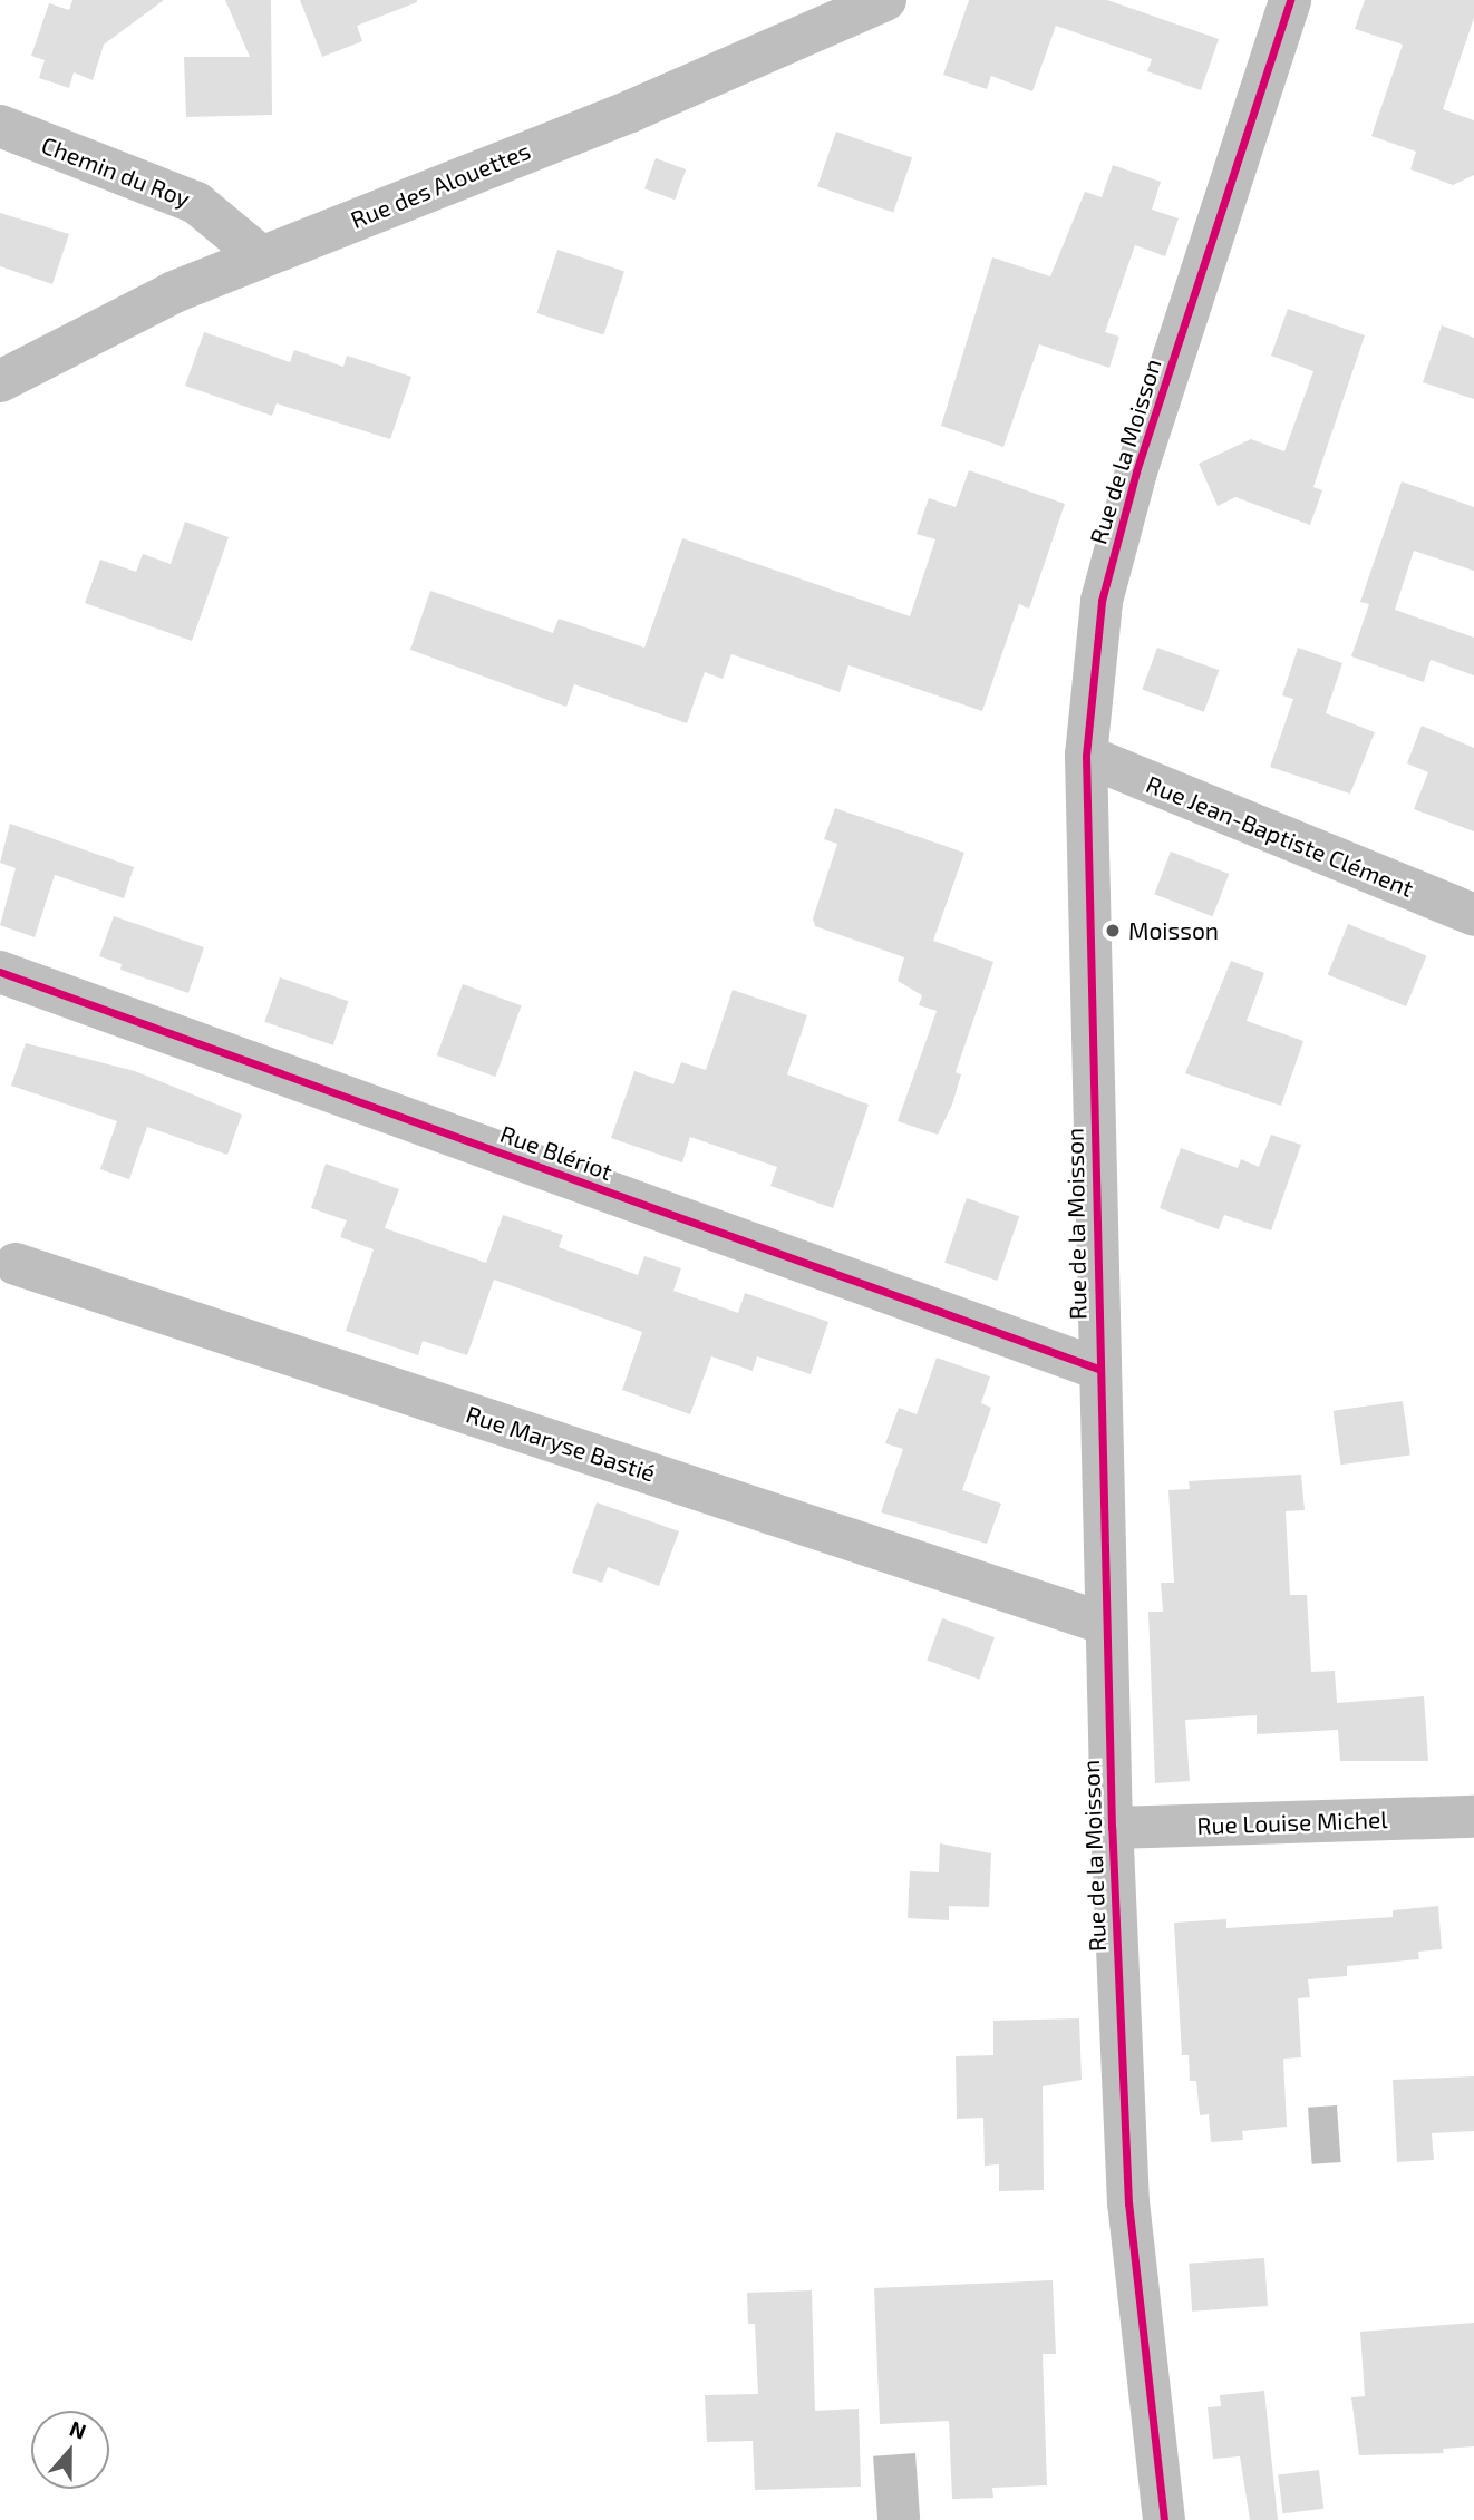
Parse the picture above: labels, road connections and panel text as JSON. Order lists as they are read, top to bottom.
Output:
{
  "streets": {
    "street": [
      "Chemin du Roy",
      "Rue des Alouettes",
      "Rue de la Moisson",
      "Rue Jean-Baptiste Clément",
      "Rue Blériot",
      "Rue Maryse Bastié",
      "Rue Louise Michel"
    ]
  },
  "crossings": [
    ["Chemin du Roy", "Rue des Alouettes"],
    ["Rue de la Moisson", "Rue Jean-Baptiste Clément"],
    ["Rue de la Moisson", "Rue Blériot"],
    ["Rue de la Moisson", "Rue Maryse Bastié"],
    ["Rue de la Moisson", "Rue Louise Michel"]
  ],
  "places": ["Moisson"],
  "north": "top"
}
